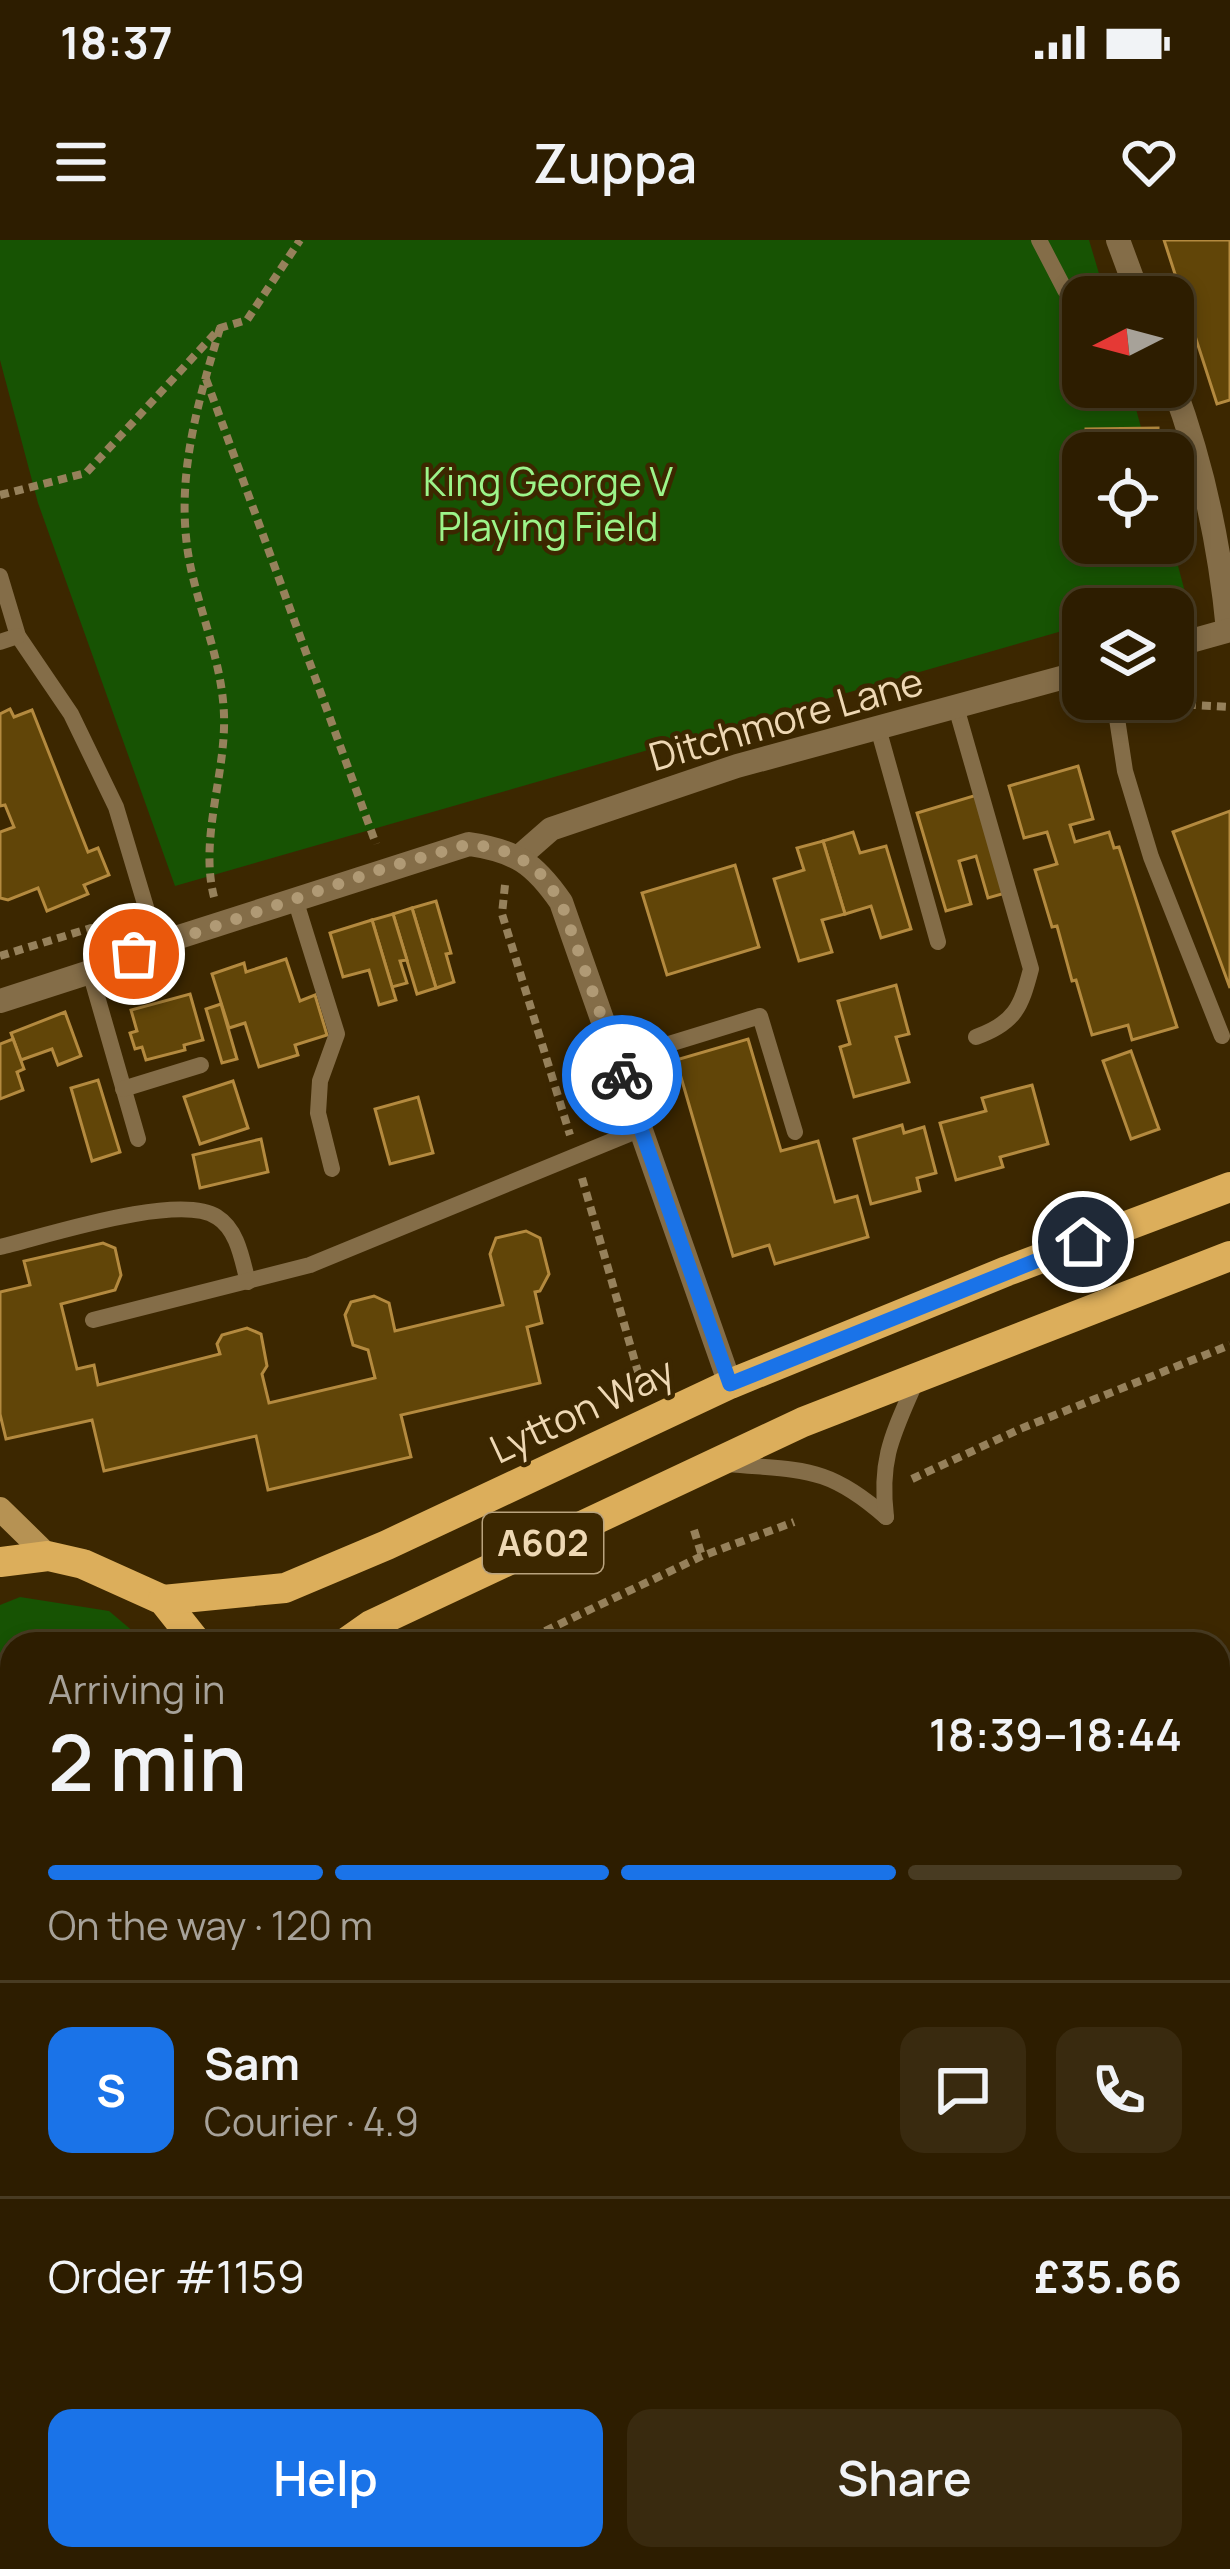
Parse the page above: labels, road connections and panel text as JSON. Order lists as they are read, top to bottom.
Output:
{
  "streets": {
    "main road": ["Lytton Way", "A602"],
    "street": ["Ditchmore Lane"]
  },
  "parks": ["King George V Playing Field"],
  "north": "left",
  "page": {
    "status": "18:37",
    "header": "Zuppa",
    "heading": ["2 min", "Arriving in", "18:39–18:44"],
    "panel": [
      "Sam",
      "Courier · 4.9",
      "Order #1159",
      "£35.66"
    ],
    "bar": "On the way · 120 m",
    "round": "S",
    "buttons": ["Help", "Share"]
  }
}
